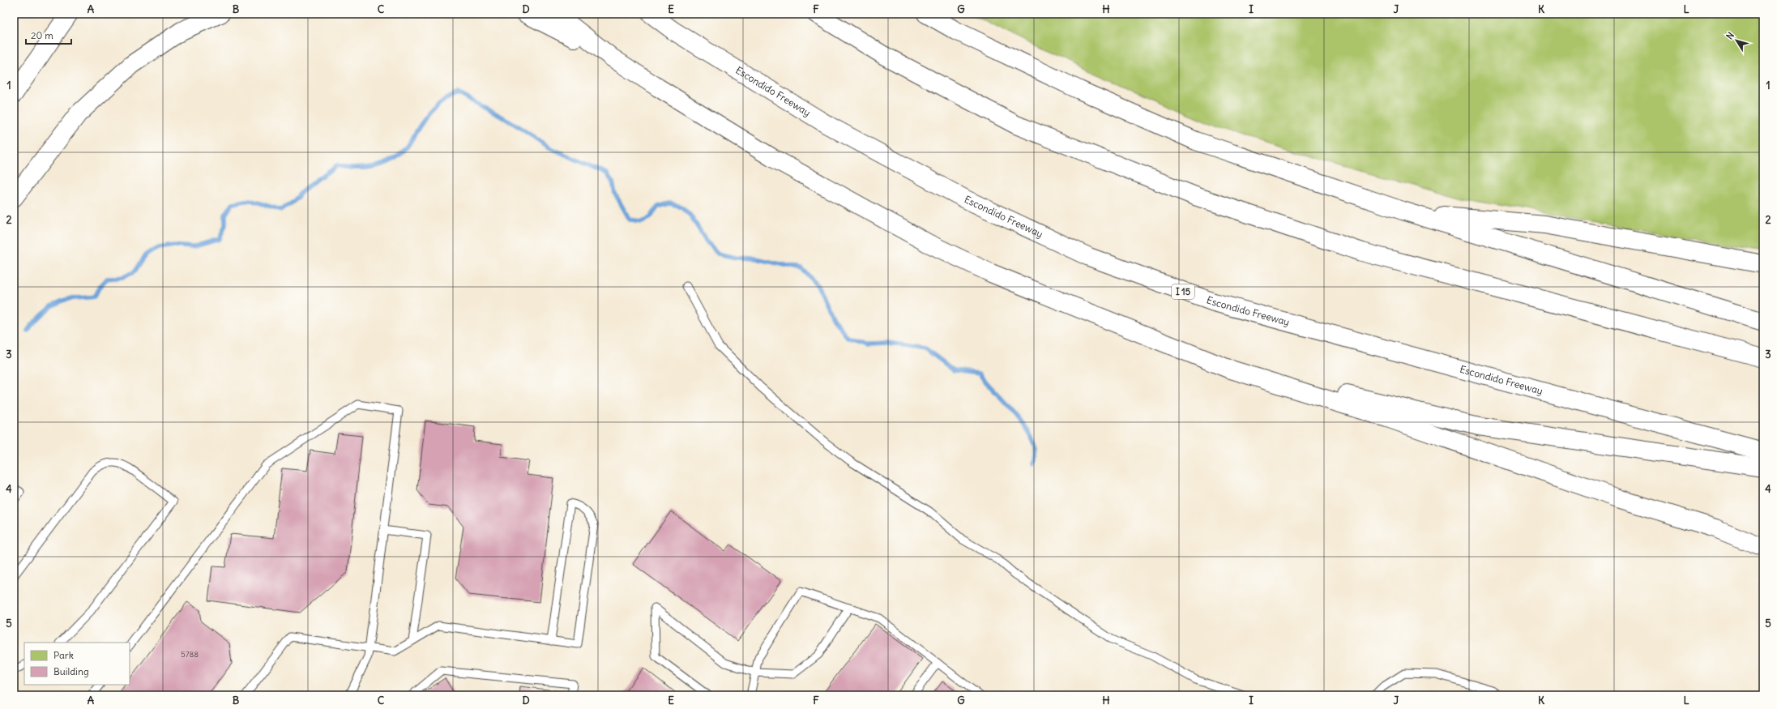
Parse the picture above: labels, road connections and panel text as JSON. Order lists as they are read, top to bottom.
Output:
{
  "streets": {
    "highway": ["Escondido Freeway", "I 15"]
  },
  "house_numbers": ["5788"],
  "legend": ["Park", "Building"],
  "scale_bar": "20 m",
  "north": "top left",
  "grid": {
    "columns": [
      "A",
      "B",
      "C",
      "D",
      "E",
      "F",
      "G",
      "H",
      "I",
      "J",
      "K",
      "L"
    ],
    "rows": [
      "1",
      "2",
      "3",
      "4",
      "5"
    ]
  }
}
